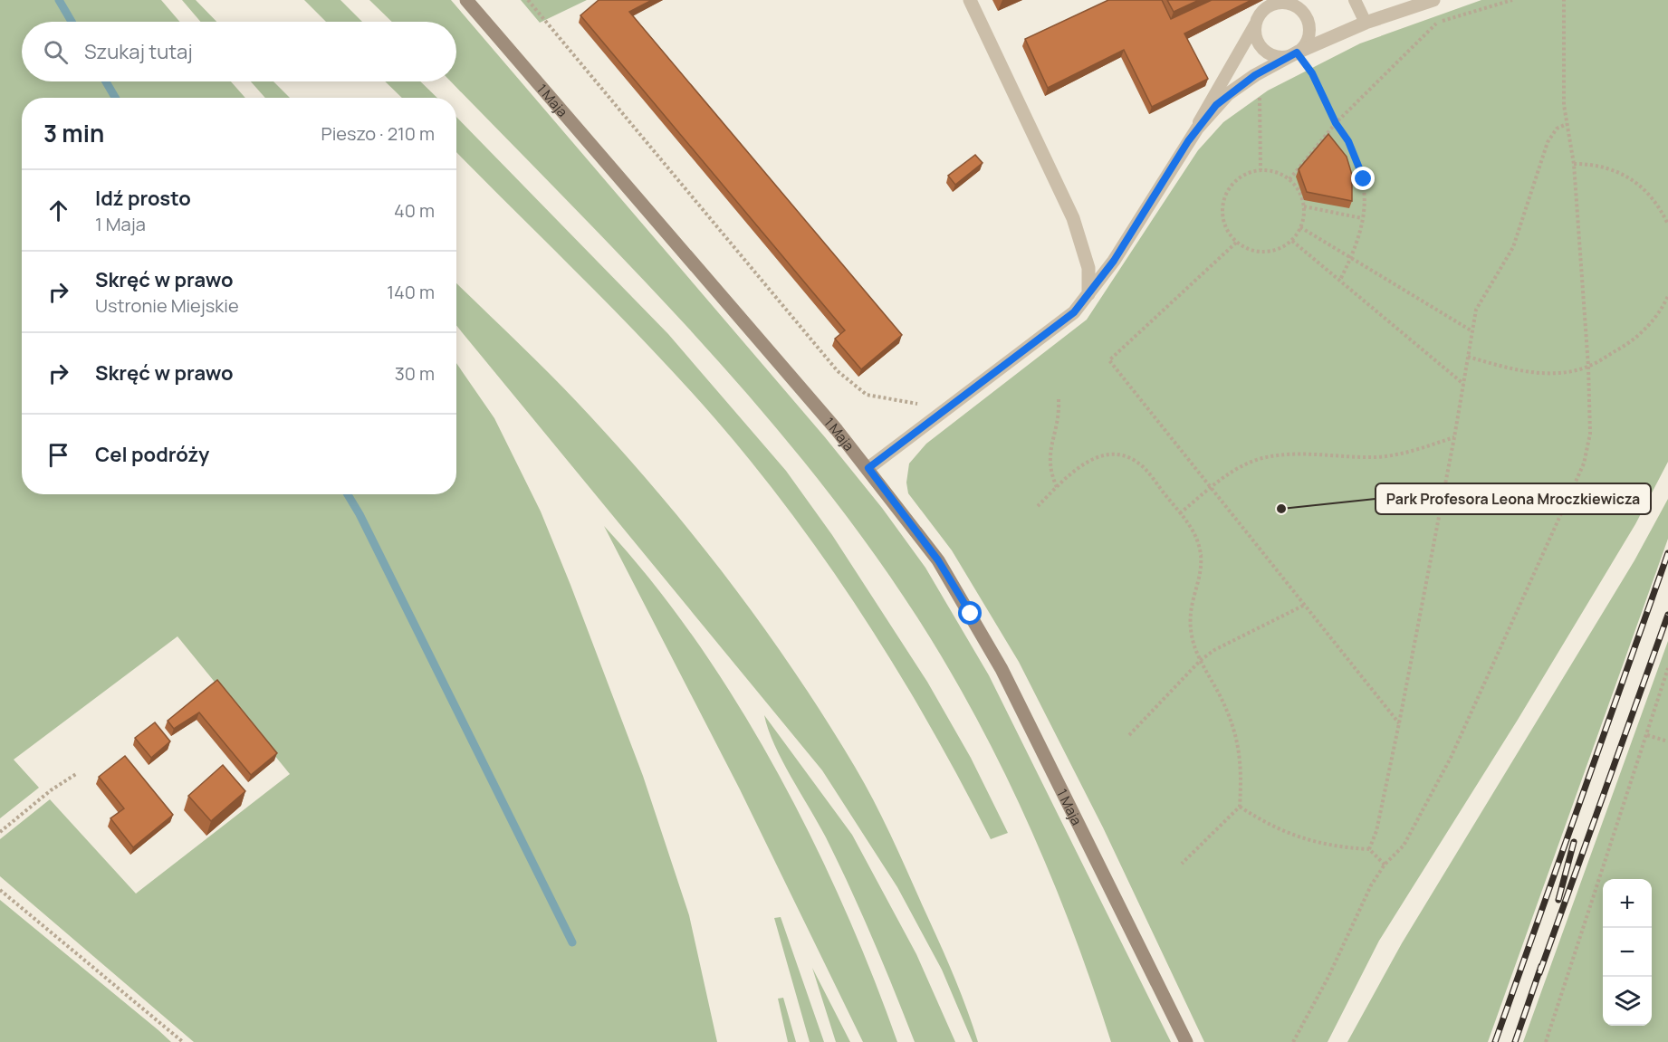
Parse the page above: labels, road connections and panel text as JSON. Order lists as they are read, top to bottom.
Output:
{
  "streets": {
    "street": ["1 Maja"]
  },
  "places": ["Park Profesora Leona Mroczkiewicza"],
  "page": {
    "search": "Szukaj tutaj",
    "heading": ["3 min", "Pieszo · 210 m"],
    "list": [
      ["Idź prosto", "1 Maja", "40 m"],
      ["Skręć w prawo", "Ustronie Miejskie", "140 m"],
      ["Skręć w prawo", "30 m"],
      "Cel podróży"
    ],
    "map_buttons": ["+", "−"]
  }
}
